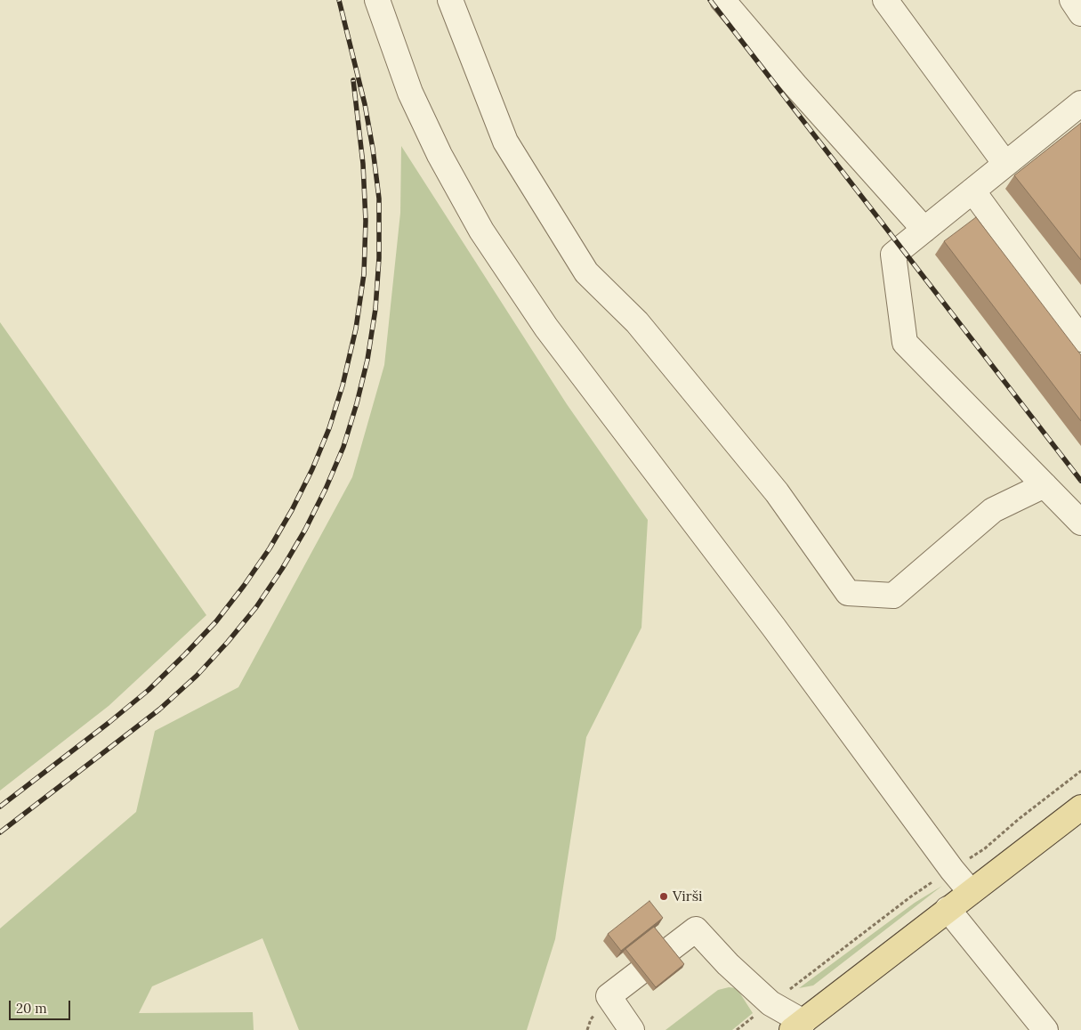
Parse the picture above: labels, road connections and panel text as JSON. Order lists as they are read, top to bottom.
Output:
{
  "places": ["Virši"],
  "scale_bar": "20 m"
}
